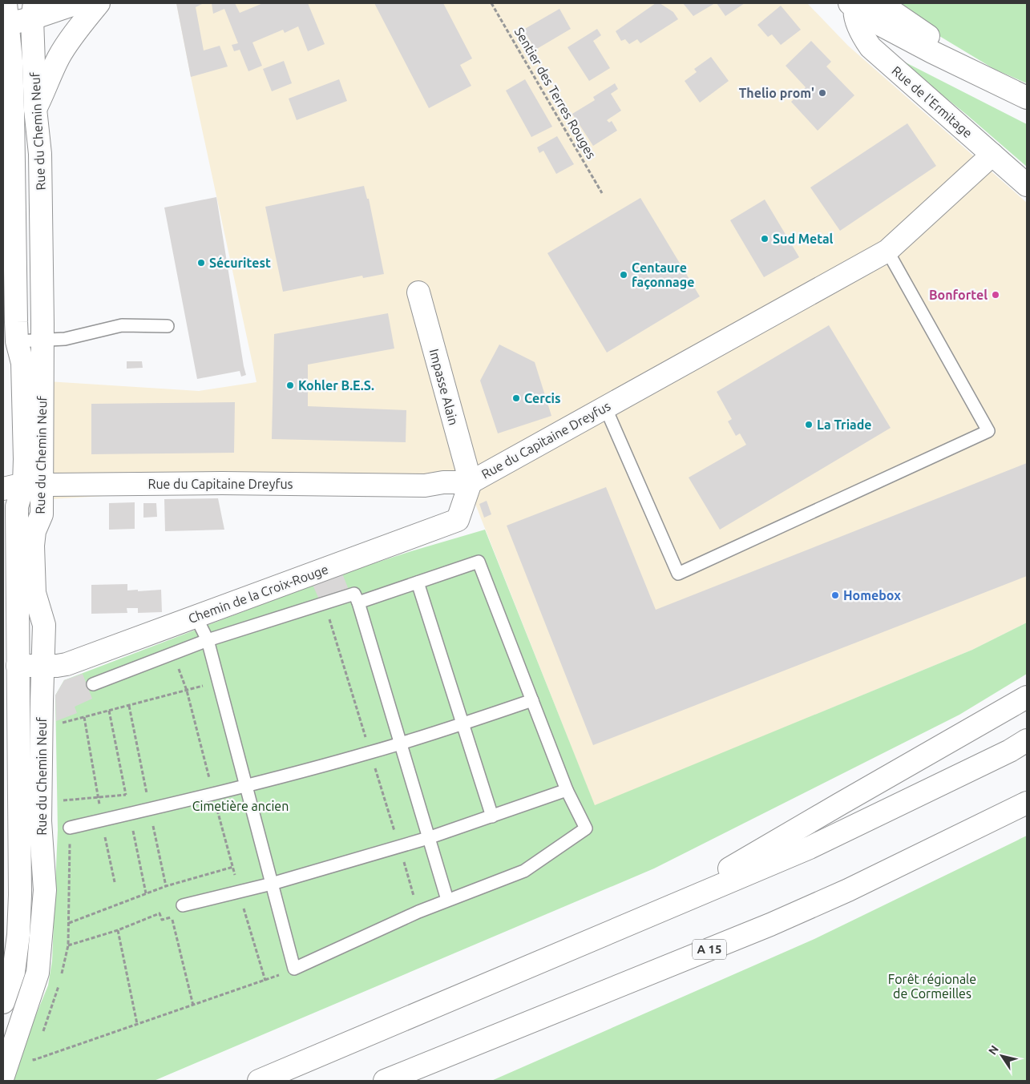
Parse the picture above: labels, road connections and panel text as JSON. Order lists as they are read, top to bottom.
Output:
{
  "streets": {
    "main road": [
      "Rue de l'Ermitage",
      "Rue du Chemin Neuf",
      "Impasse Alain",
      "Rue du Capitaine Dreyfus",
      "Chemin de la Croix-Rouge",
      "A 15"
    ],
    "path": ["Sentier des Terres Rouges"]
  },
  "crossings": [
    ["Rue de l'Ermitage", "Rue du Capitaine Dreyfus"],
    ["Rue du Chemin Neuf", "Rue du Capitaine Dreyfus"],
    ["Rue du Chemin Neuf", "Chemin de la Croix-Rouge"],
    ["Impasse Alain", "Rue du Capitaine Dreyfus"],
    ["Impasse Alain", "Chemin de la Croix-Rouge"],
    ["Rue du Capitaine Dreyfus", "Chemin de la Croix-Rouge"]
  ],
  "parks": ["Cimetière ancien", "Forêt régionale de Cormeilles"],
  "places": [
    "Thelio prom'",
    "Sud Metal",
    "Sécuritest",
    "Centaure façonnage",
    "Bonfortel",
    "Kohler B.E.S.",
    "Cercis",
    "La Triade",
    "Homebox"
  ],
  "north": "top left"
}
